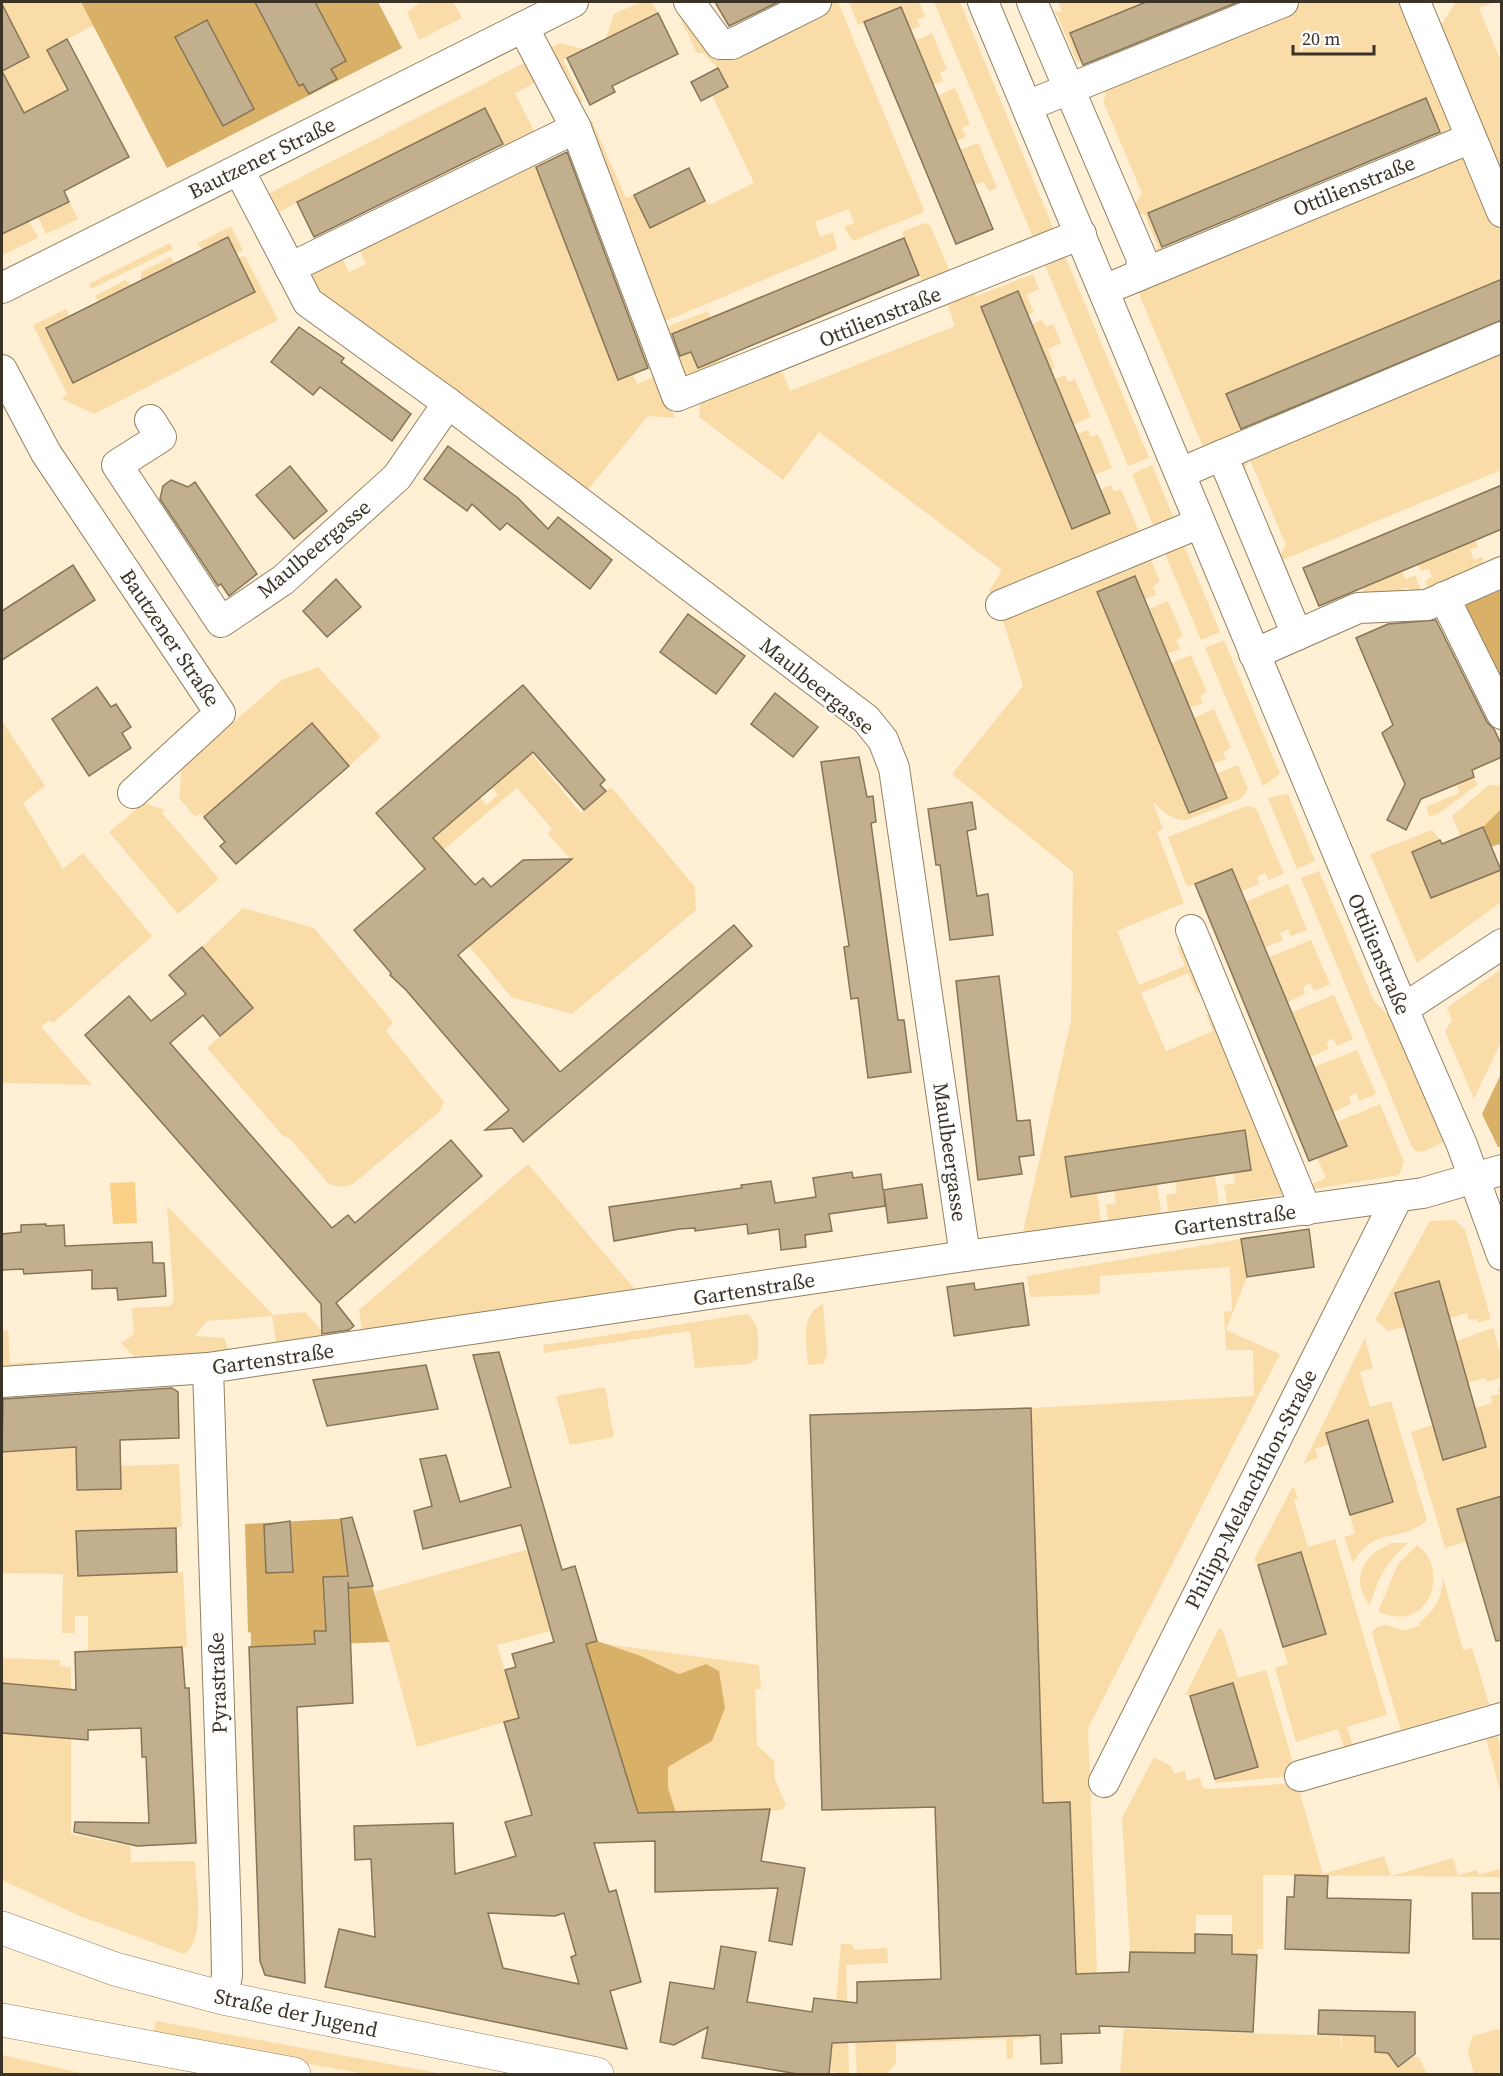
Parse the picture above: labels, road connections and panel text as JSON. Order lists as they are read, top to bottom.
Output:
{
  "streets": {
    "main road": ["Straße der Jugend"],
    "street": [
      "Bautzener Straße",
      "Ottilienstraße",
      "Maulbeergasse",
      "Gartenstraße",
      "Philipp-Melanchthon-Straße",
      "Pyrastraße"
    ]
  },
  "crossings": [
    ["Bautzener Straße", "Maulbeergasse"],
    ["Ottilienstraße", "Gartenstraße"],
    ["Maulbeergasse", "Gartenstraße"],
    ["Gartenstraße", "Philipp-Melanchthon-Straße"],
    ["Gartenstraße", "Pyrastraße"],
    ["Pyrastraße", "Straße der Jugend"]
  ],
  "scale_bar": "20 m"
}
